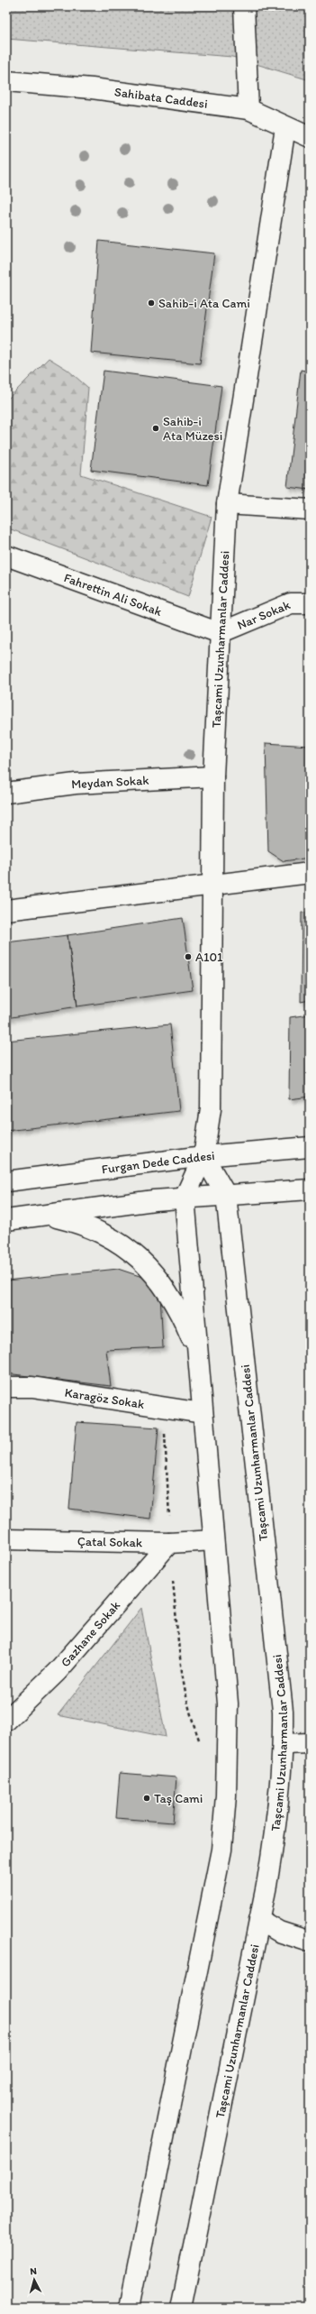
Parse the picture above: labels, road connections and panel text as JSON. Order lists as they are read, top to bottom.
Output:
{
  "streets": {
    "main road": [
      "Sahibata Caddesi",
      "Fahrettin Ali Sokak",
      "Nar Sokak",
      "Taşcami Uzunharmanlar Caddesi",
      "Meydan Sokak",
      "Furgan Dede Caddesi",
      "Karagöz Sokak",
      "Çatal Sokak",
      "Gazhane Sokak"
    ]
  },
  "crossings": [
    ["Sahibata Caddesi", "Taşcami Uzunharmanlar Caddesi"],
    ["Fahrettin Ali Sokak", "Nar Sokak"],
    ["Fahrettin Ali Sokak", "Taşcami Uzunharmanlar Caddesi"],
    ["Nar Sokak", "Taşcami Uzunharmanlar Caddesi"],
    ["Taşcami Uzunharmanlar Caddesi", "Meydan Sokak"],
    ["Taşcami Uzunharmanlar Caddesi", "Furgan Dede Caddesi"],
    ["Taşcami Uzunharmanlar Caddesi", "Karagöz Sokak"],
    ["Taşcami Uzunharmanlar Caddesi", "Çatal Sokak"],
    ["Çatal Sokak", "Gazhane Sokak"]
  ],
  "places": [
    "Sahib-i Ata Cami",
    "Sahib-i Ata Müzesi",
    "A101",
    "Taş Cami"
  ],
  "north": "top"
}
